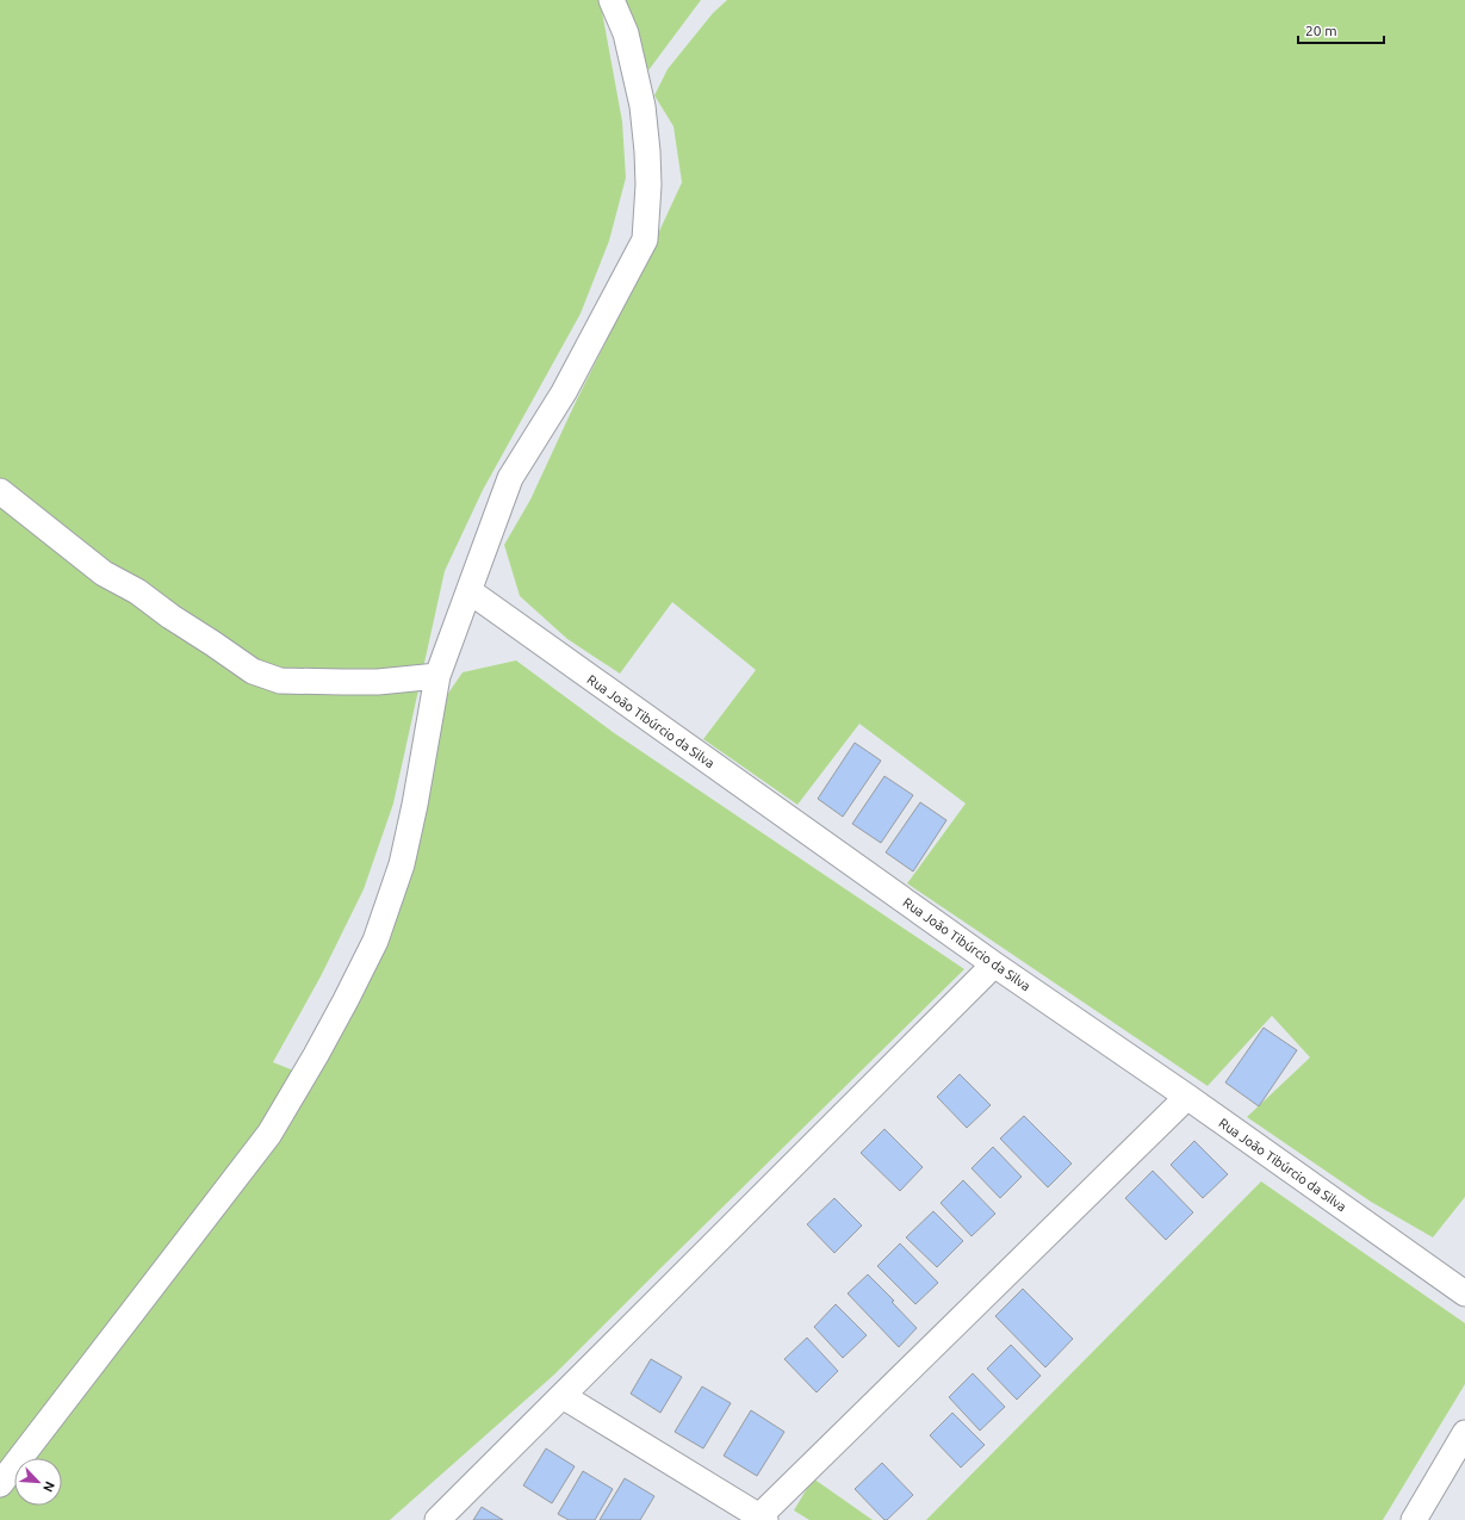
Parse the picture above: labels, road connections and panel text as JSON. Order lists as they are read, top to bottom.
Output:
{
  "streets": {
    "street": ["Rua João Tibúrcio da Silva"]
  },
  "scale_bar": "20 m",
  "north": "bottom right"
}
